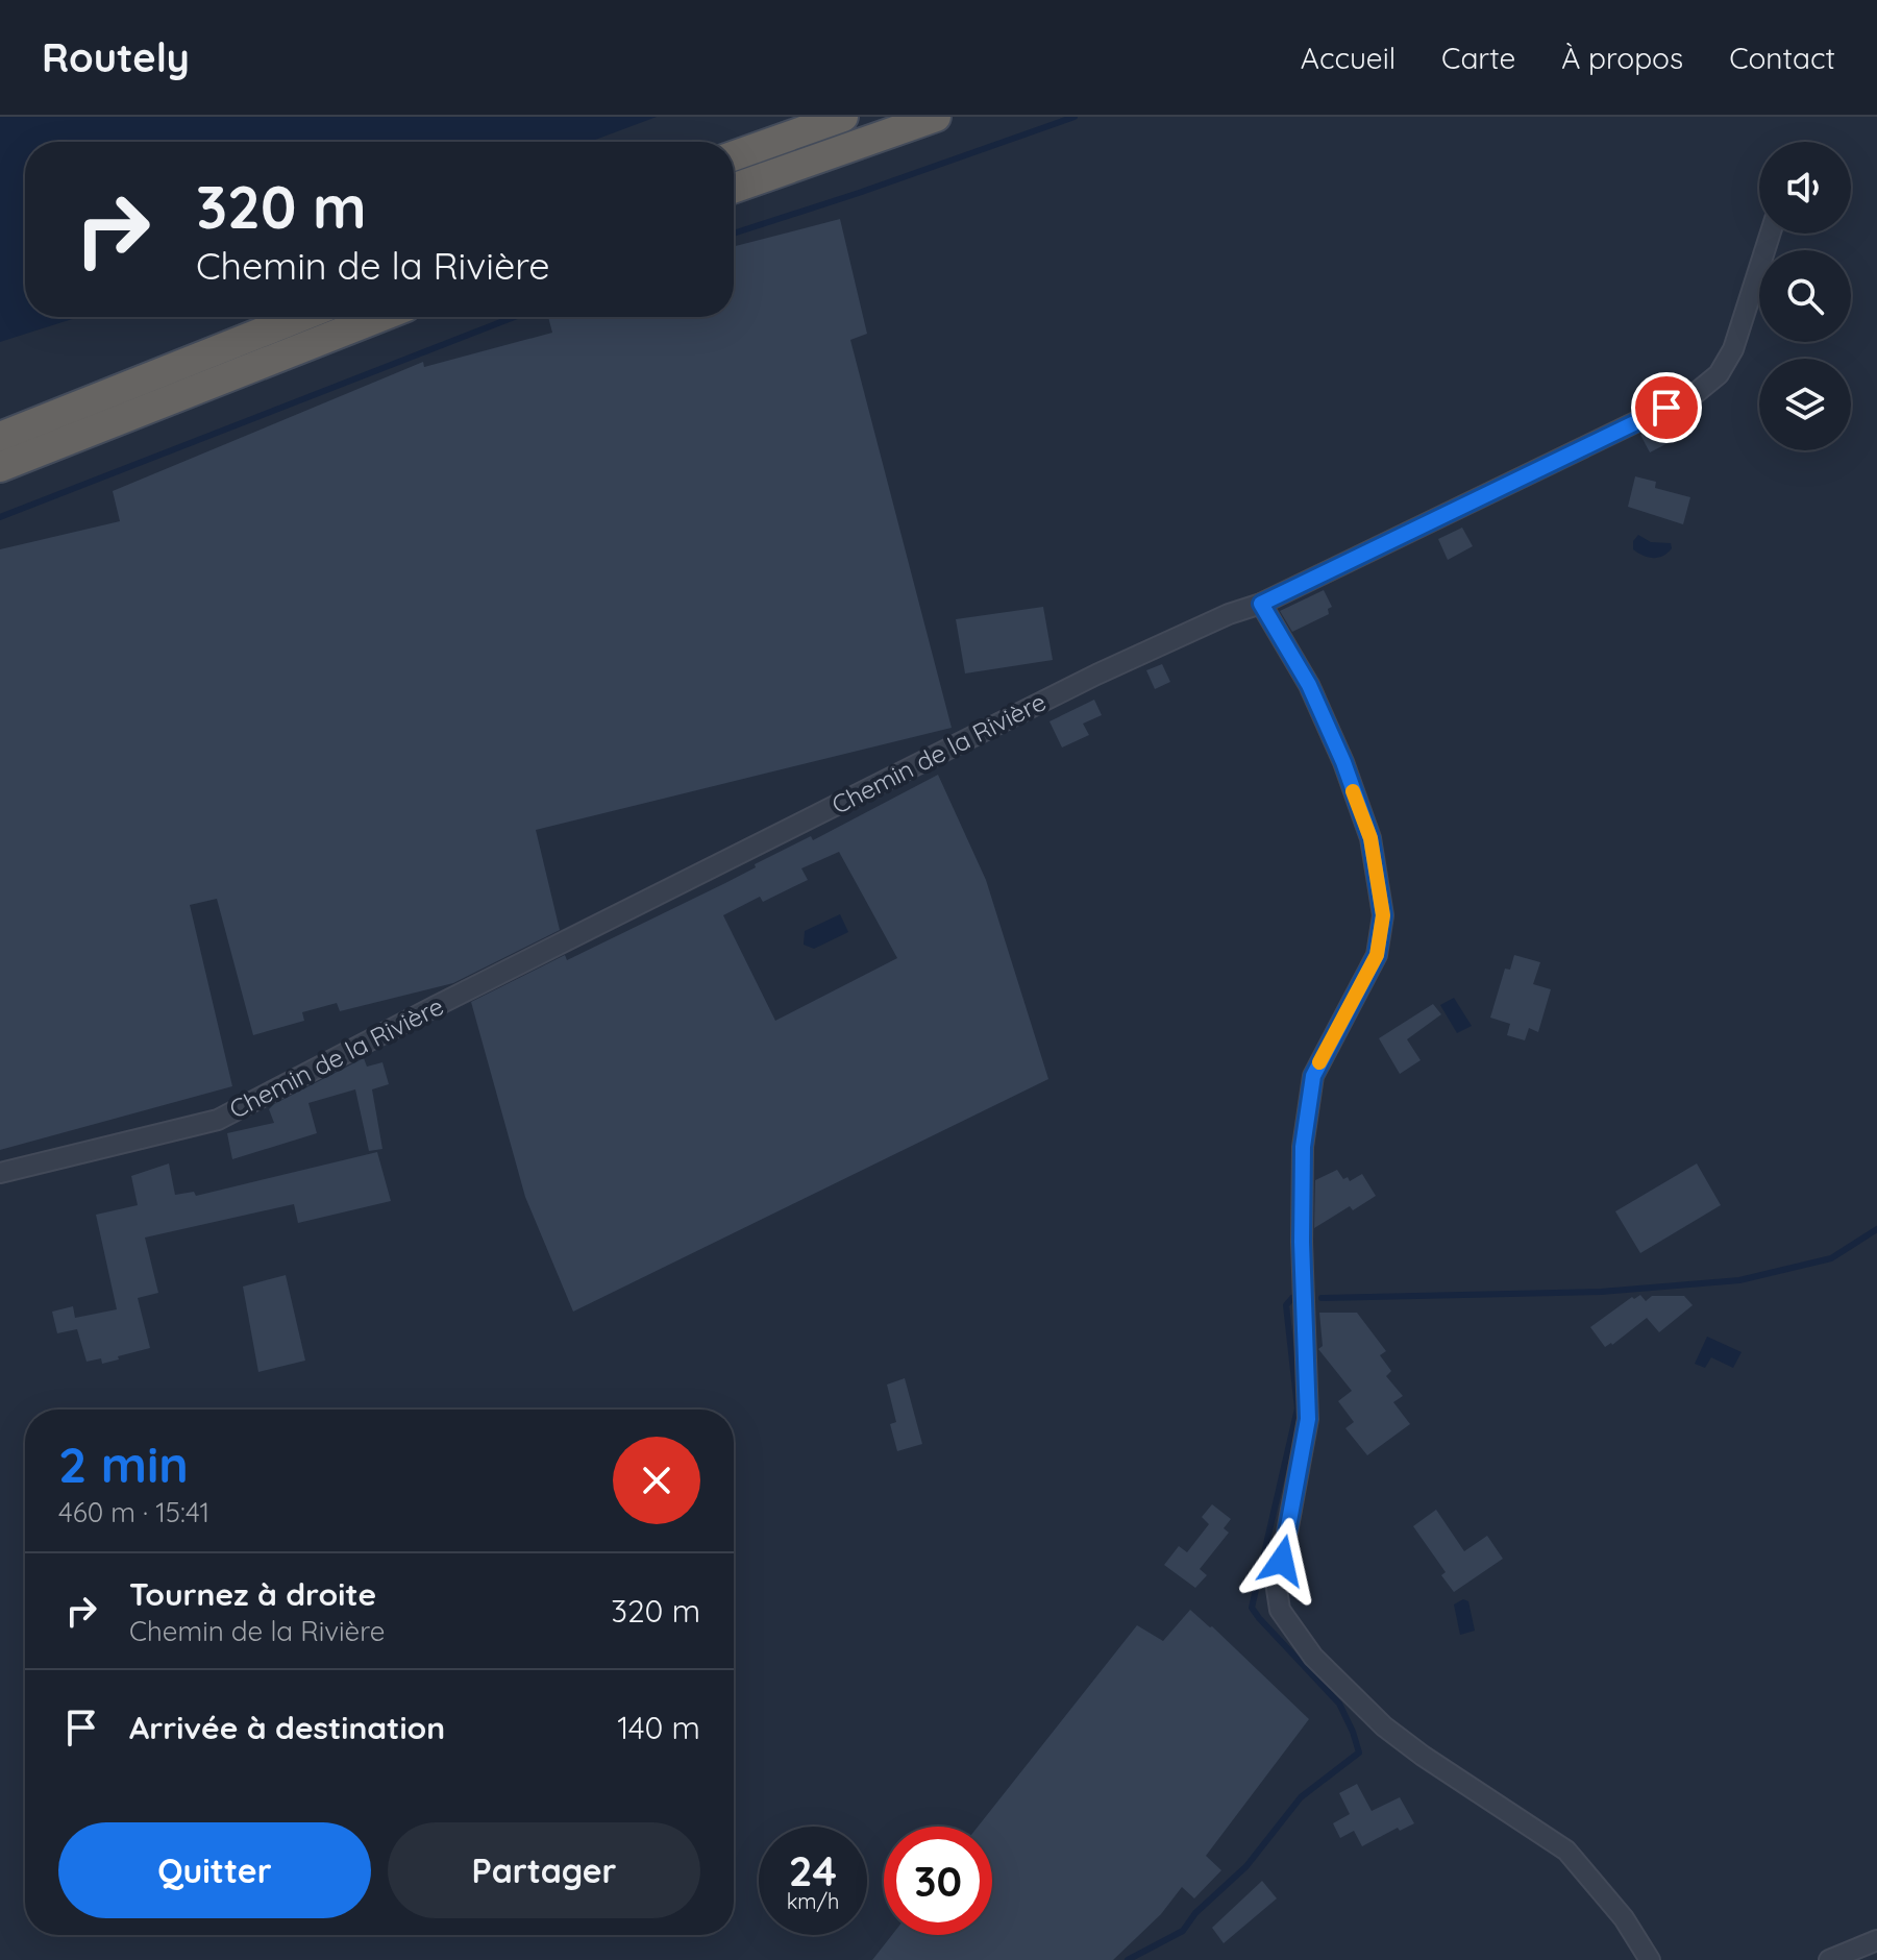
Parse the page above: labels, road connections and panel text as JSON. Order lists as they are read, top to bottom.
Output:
{
  "streets": {
    "street": ["Chemin de la Rivière"]
  },
  "page": {
    "header": "Routely",
    "nav": [
      "Accueil",
      "Carte",
      "À propos",
      "Contact"
    ],
    "turn": ["320 m", "Chemin de la Rivière"],
    "heading": ["2 min", "460 m · 15:41"],
    "list": [
      {
        "name": "Tournez à droite",
        "note": "Chemin de la Rivière",
        "value": "320 m"
      },
      {
        "name": "Arrivée à destination",
        "value": "140 m"
      }
    ],
    "buttons": ["Quitter", "Partager"],
    "speed": "24 km/h",
    "limit": "30"
  }
}
